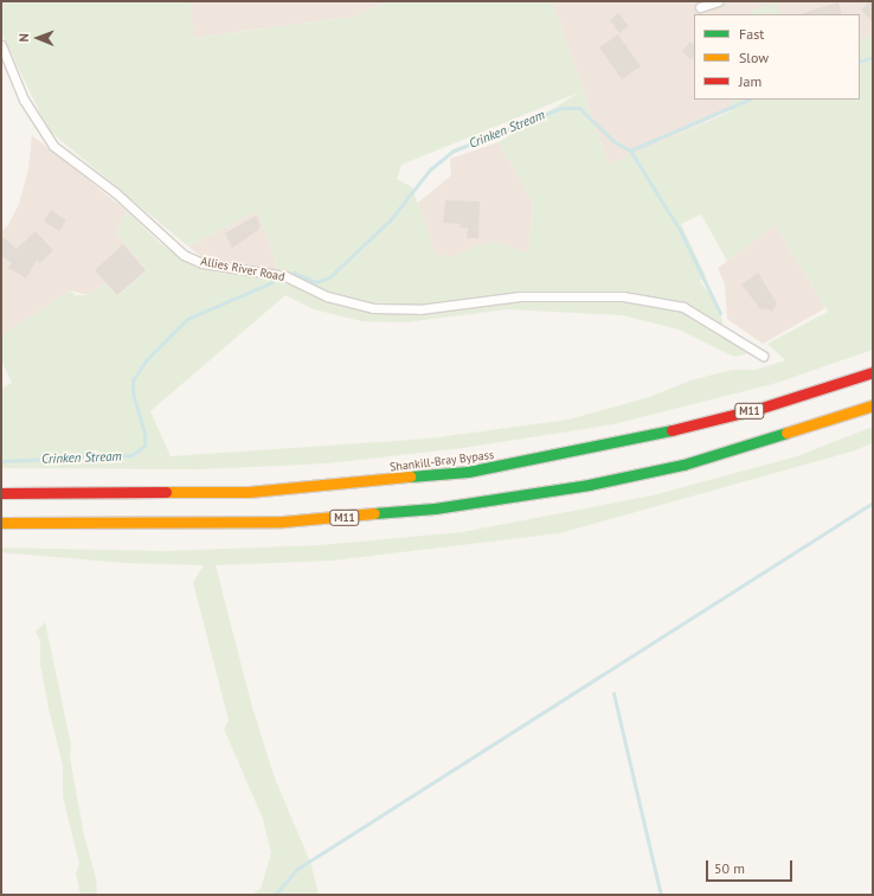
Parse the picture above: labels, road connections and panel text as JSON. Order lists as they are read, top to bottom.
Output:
{
  "streets": {
    "highway": ["M11", "Shankill-Bray Bypass"],
    "street": ["Allies River Road"]
  },
  "water": ["Crinken Stream"],
  "legend": ["Fast", "Slow", "Jam"],
  "scale_bar": "50 m",
  "north": "left"
}
